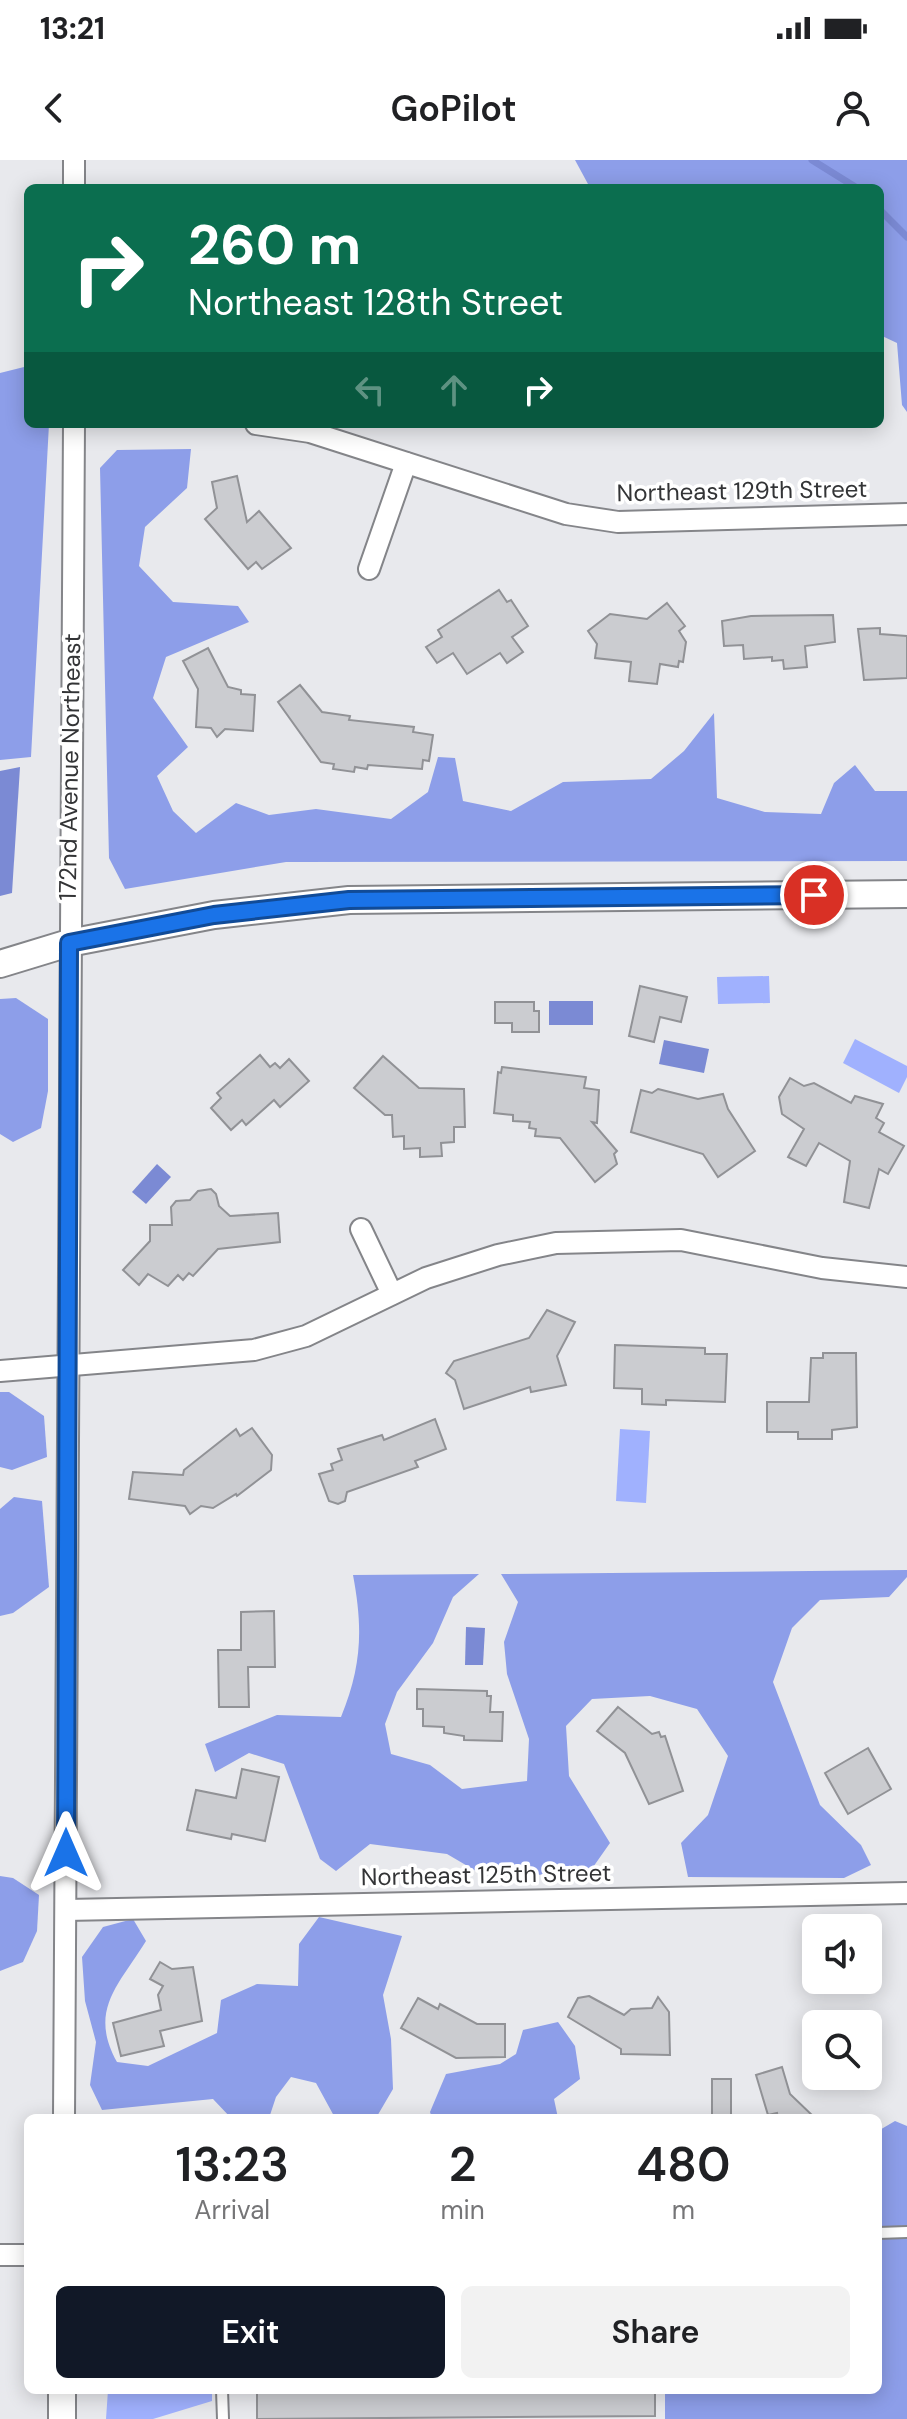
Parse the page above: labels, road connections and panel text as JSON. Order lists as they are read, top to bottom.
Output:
{
  "streets": {
    "street": ["Northeast 129th Street", "172nd Avenue Northeast", "Northeast 125th Street"]
  },
  "crossings": [
    ["172nd Avenue Northeast", "Northeast 125th Street"]
  ],
  "page": {
    "status": "13:21",
    "header": "GoPilot",
    "turn": ["260 m", "Northeast 128th Street"],
    "eta": [
      "13:23",
      "Arrival",
      "2",
      "min",
      "480",
      "m"
    ],
    "buttons": ["Exit", "Share"]
  }
}
